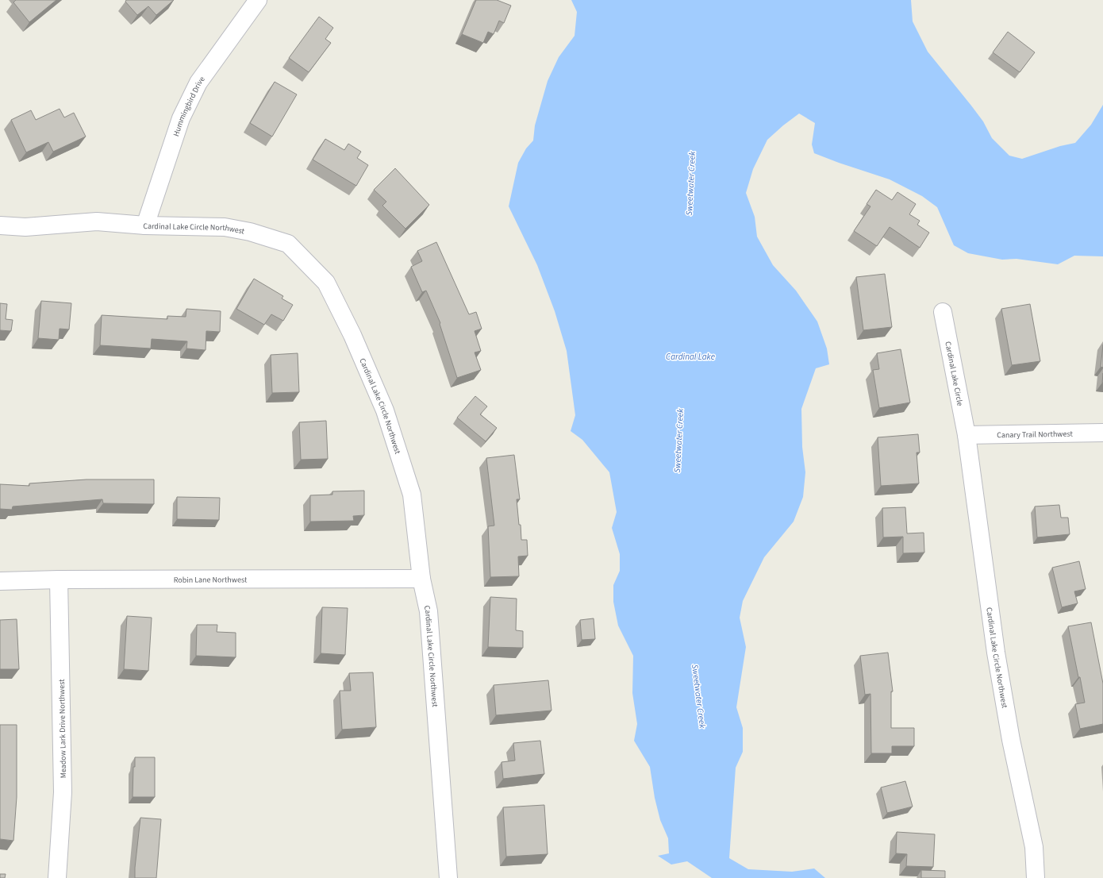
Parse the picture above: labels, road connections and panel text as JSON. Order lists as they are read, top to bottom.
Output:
{
  "streets": {
    "street": [
      "Hummingbird Drive",
      "Cardinal Lake Circle Northwest",
      "Cardinal Lake Circle",
      "Canary Trail Northwest",
      "Robin Lane Northwest",
      "Meadow Lark Drive Northwest"
    ]
  },
  "crossings": [
    ["Hummingbird Drive", "Cardinal Lake Circle Northwest"],
    ["Cardinal Lake Circle Northwest", "Cardinal Lake Circle"],
    ["Cardinal Lake Circle Northwest", "Canary Trail Northwest"],
    ["Cardinal Lake Circle Northwest", "Robin Lane Northwest"],
    ["Cardinal Lake Circle", "Canary Trail Northwest"],
    ["Robin Lane Northwest", "Meadow Lark Drive Northwest"]
  ],
  "water": ["Sweetwater Creek", "Cardinal Lake"]
}
